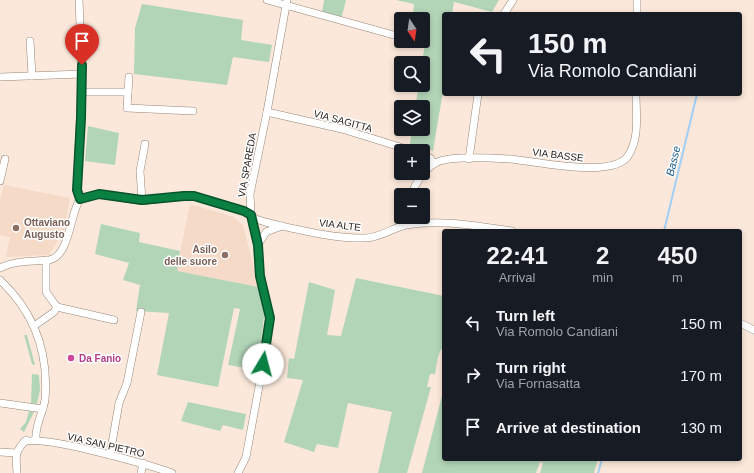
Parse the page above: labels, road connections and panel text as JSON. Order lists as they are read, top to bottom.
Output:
{
  "streets": {
    "street": [
      "VIA SAGITTA",
      "VIA BASSE",
      "VIA SPAREDA",
      "VIA ALTE",
      "VIA SAN PIETRO"
    ]
  },
  "crossings": [
    ["VIA SAGITTA", "VIA SPAREDA"],
    ["VIA SPAREDA", "VIA ALTE"]
  ],
  "water": ["Basse"],
  "places": ["Ottaviano Augusto", "Asilo delle suore", "Da Fanio"],
  "north": "bottom",
  "page": {
    "map_buttons": ["+", "−"],
    "turn": ["150 m", "Via Romolo Candiani"],
    "eta": [
      "22:41",
      "Arrival",
      "2",
      "min",
      "450",
      "m"
    ],
    "list": [
      {
        "name": "Turn left",
        "note": "Via Romolo Candiani",
        "value": "150 m"
      },
      {
        "name": "Turn right",
        "note": "Via Fornasatta",
        "value": "170 m"
      },
      {
        "name": "Arrive at destination",
        "value": "130 m"
      }
    ]
  }
}
